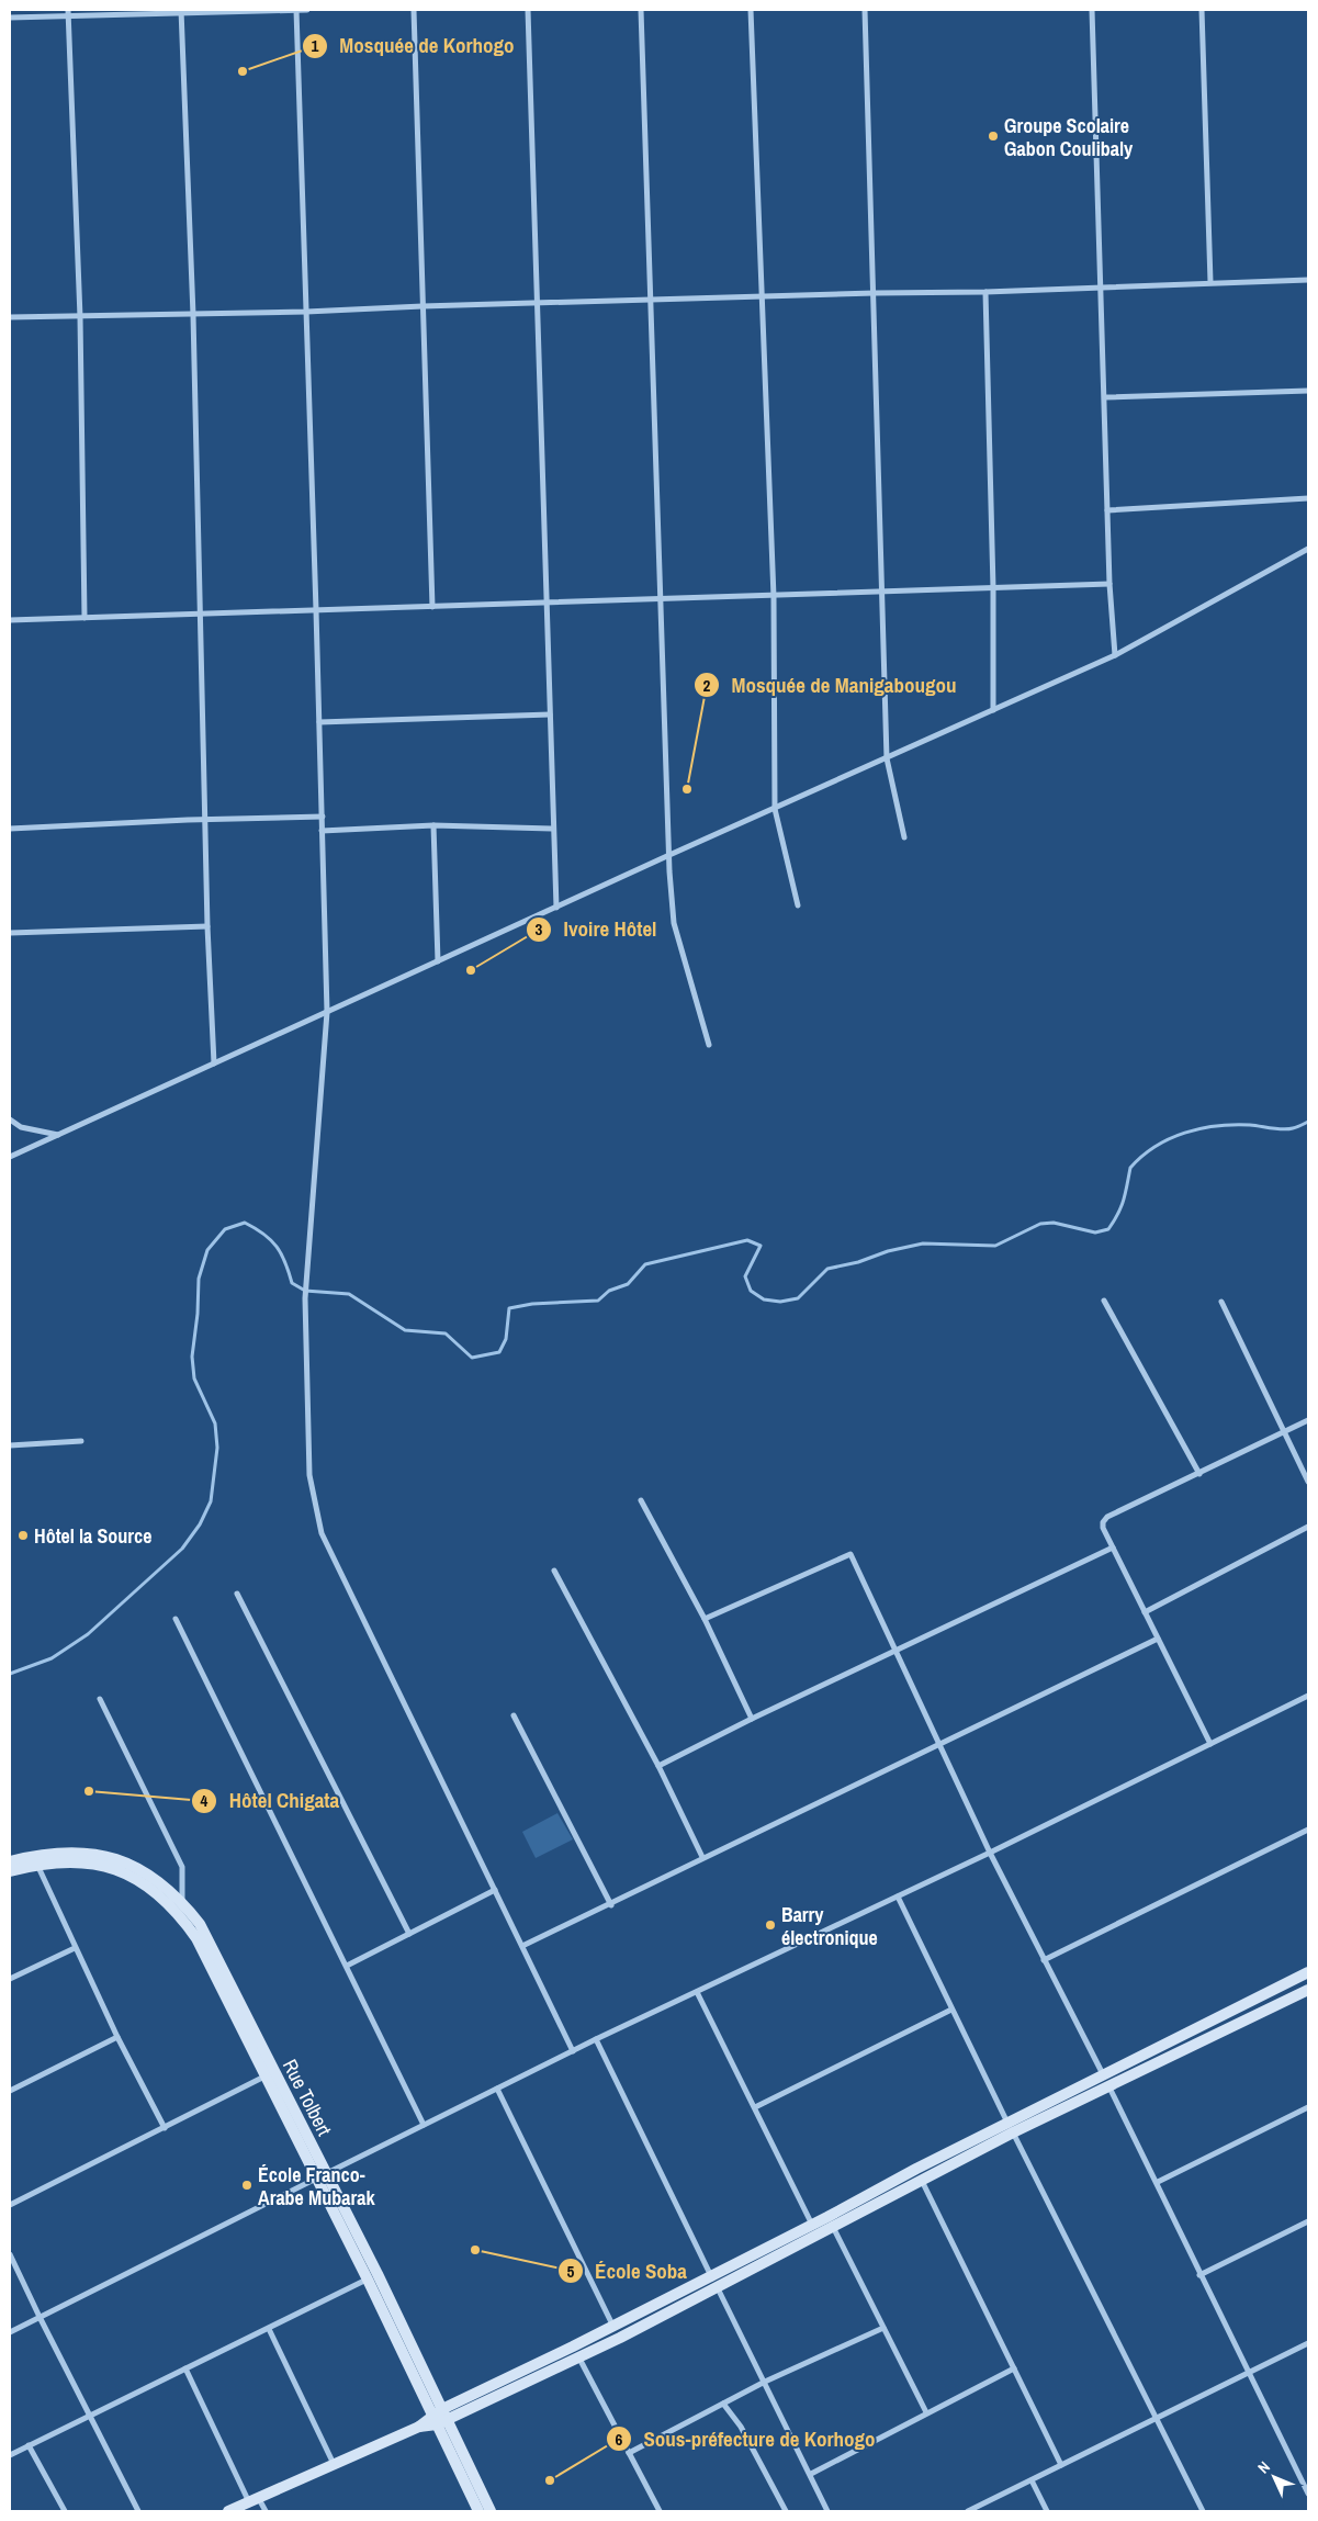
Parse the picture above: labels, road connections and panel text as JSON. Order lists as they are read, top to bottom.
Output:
{
  "streets": {
    "street": ["Rue Tolbert"]
  },
  "places": [
    "Mosquée de Korhogo",
    "Groupe Scolaire Gabon Coulibaly",
    "Mosquée de Manigabougou",
    "Ivoire Hôtel",
    "Hôtel la Source",
    "Hôtel Chigata",
    "Barry électronique",
    "École Franco- Arabe Mubarak",
    "École Soba",
    "Sous-préfecture de Korhogo"
  ],
  "north": "top left"
}
